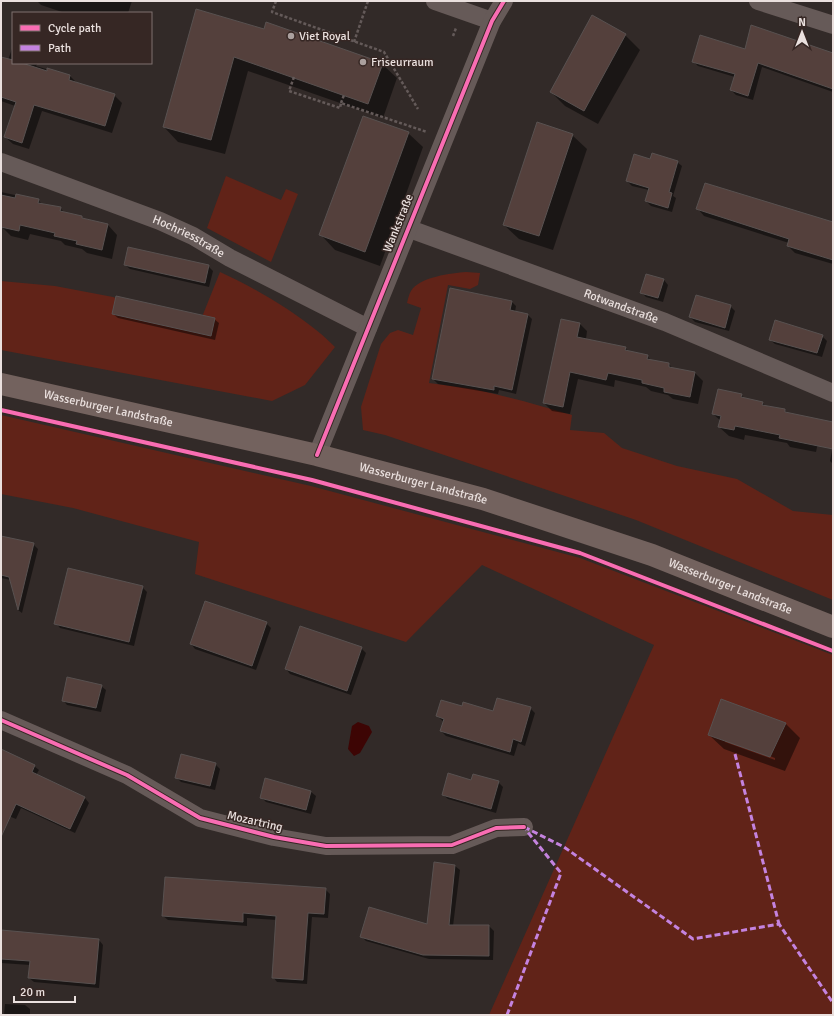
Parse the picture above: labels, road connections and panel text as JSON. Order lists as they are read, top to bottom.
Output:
{
  "streets": {
    "main road": ["Wasserburger Landstraße"],
    "street": [
      "Wankstraße",
      "Hochriesstraße",
      "Rotwandstraße",
      "Mozartring"
    ]
  },
  "crossings": [
    ["Wankstraße", "Hochriesstraße"],
    ["Wankstraße", "Rotwandstraße"],
    ["Wankstraße", "Wasserburger Landstraße"]
  ],
  "places": ["Viet Royal", "Friseurraum"],
  "legend": ["Cycle path", "Path"],
  "scale_bar": "20 m",
  "north": "top"
}
